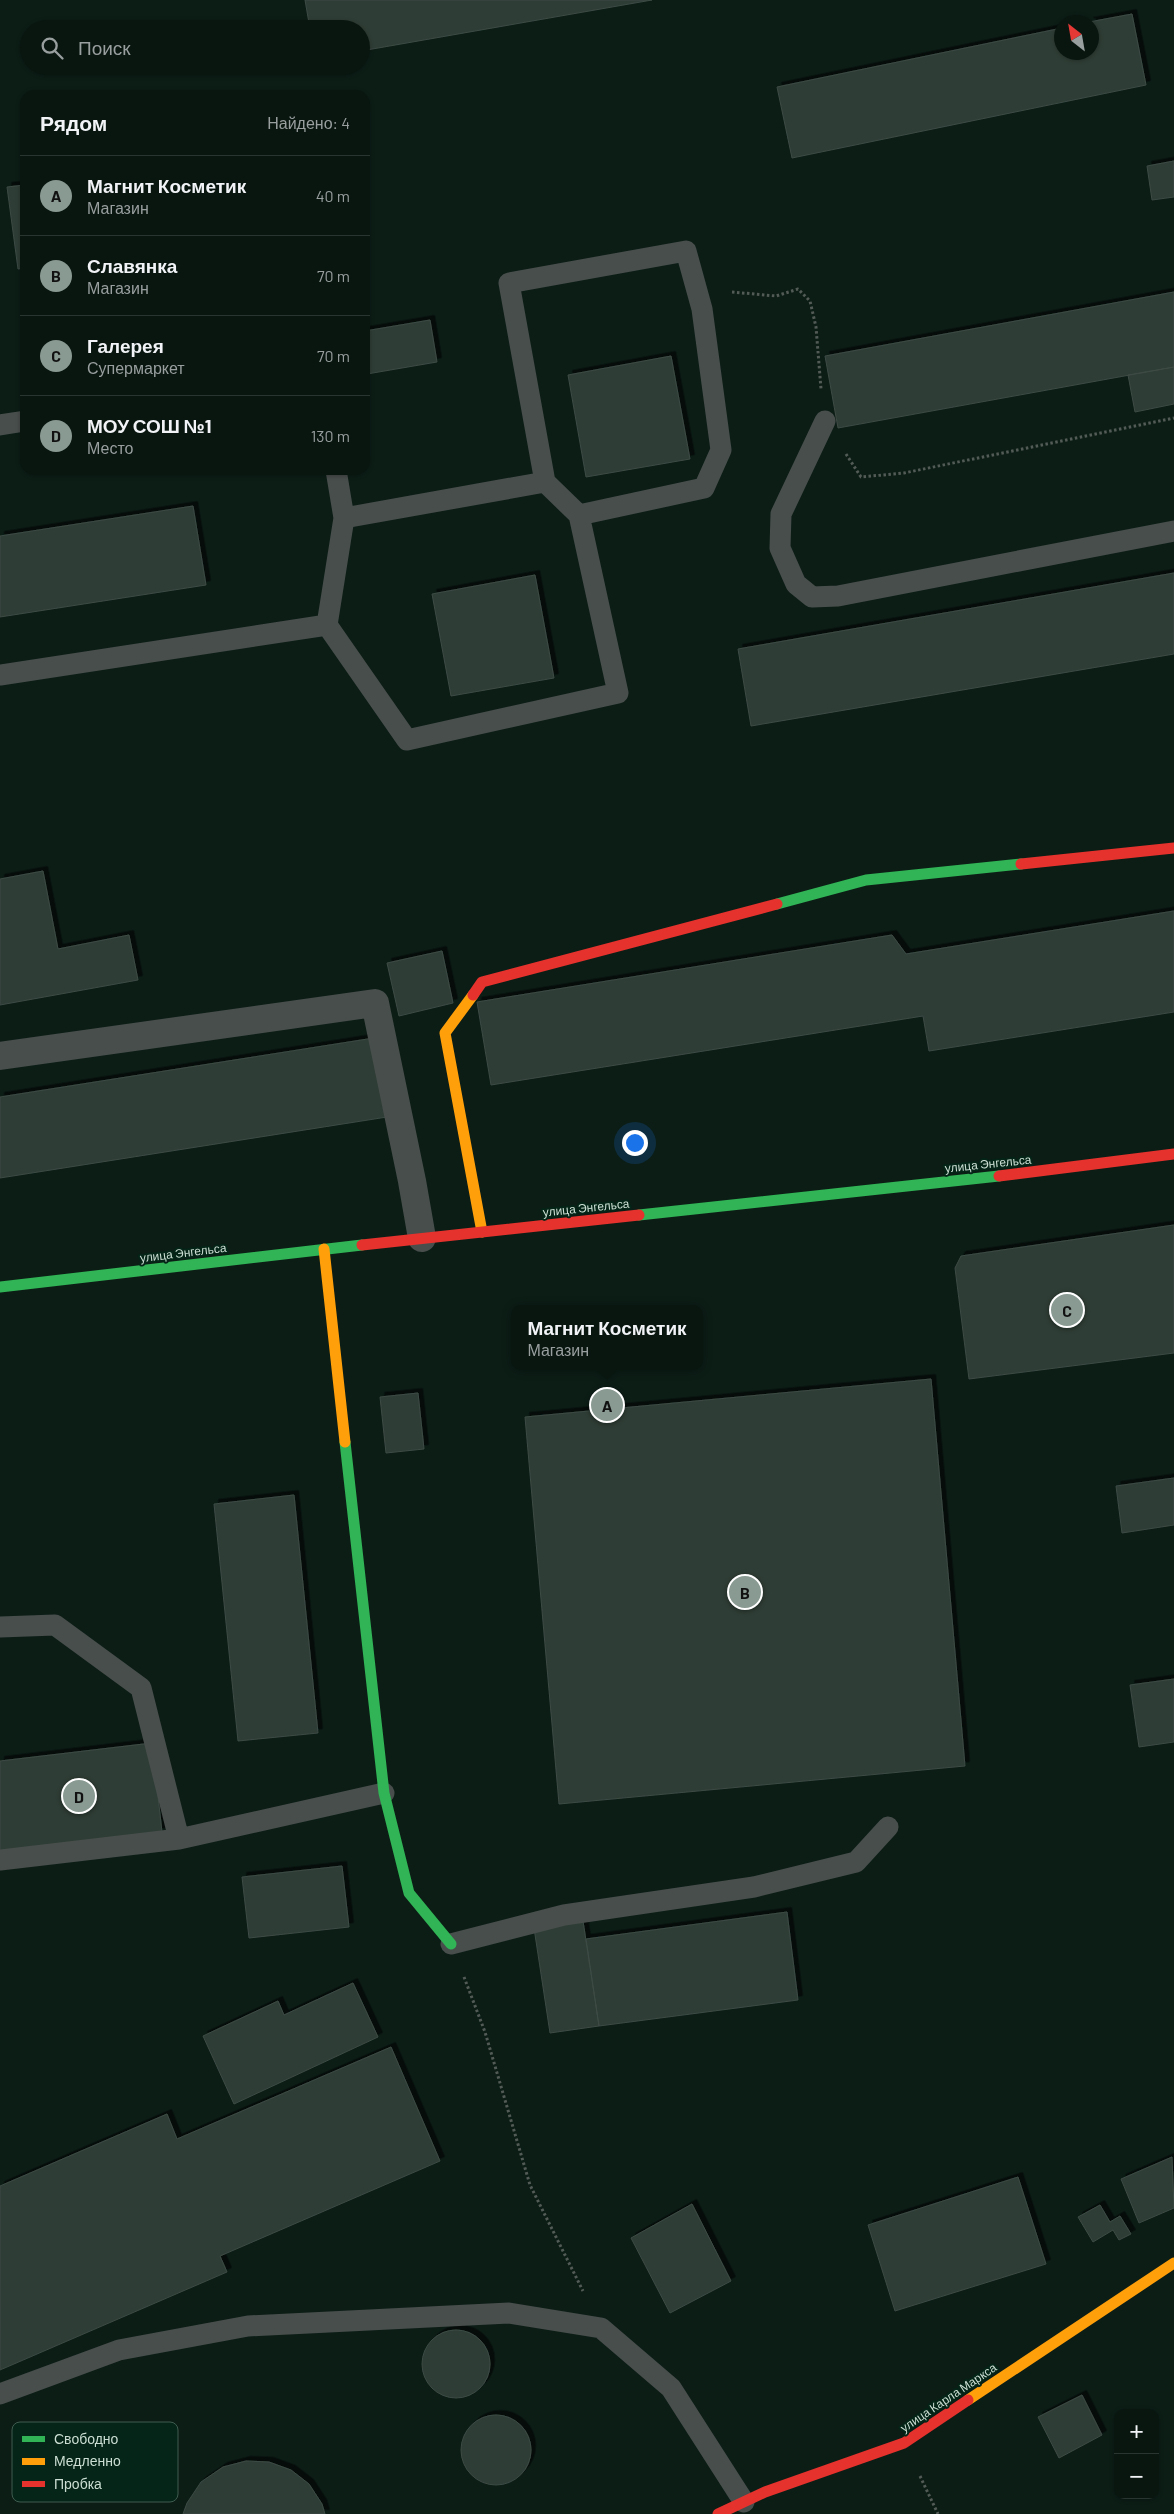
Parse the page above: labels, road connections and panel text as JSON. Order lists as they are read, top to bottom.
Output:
{
  "streets": {
    "street": ["улица Энгельса", "улица Карла Маркса"]
  },
  "legend": ["Свободно", "Медленно", "Пробка"],
  "north": "top left",
  "page": {
    "search": "Поиск",
    "heading": ["Рядом", "Найдено: 4"],
    "list": [
      {
        "mark": "A",
        "name": "Магнит Косметик",
        "note": "Магазин",
        "value": "40 m"
      },
      {
        "mark": "B",
        "name": "Славянка",
        "note": "Магазин",
        "value": "70 m"
      },
      {
        "mark": "C",
        "name": "Галерея",
        "note": "Супермаркет",
        "value": "70 m"
      },
      {
        "mark": "D",
        "name": "МОУ СОШ №1",
        "note": "Место",
        "value": "130 m"
      }
    ],
    "pins": [
      "C",
      "A",
      "B",
      "D"
    ],
    "popup": ["Магнит Косметик", "Магазин"],
    "map_buttons": ["+", "−"]
  }
}
